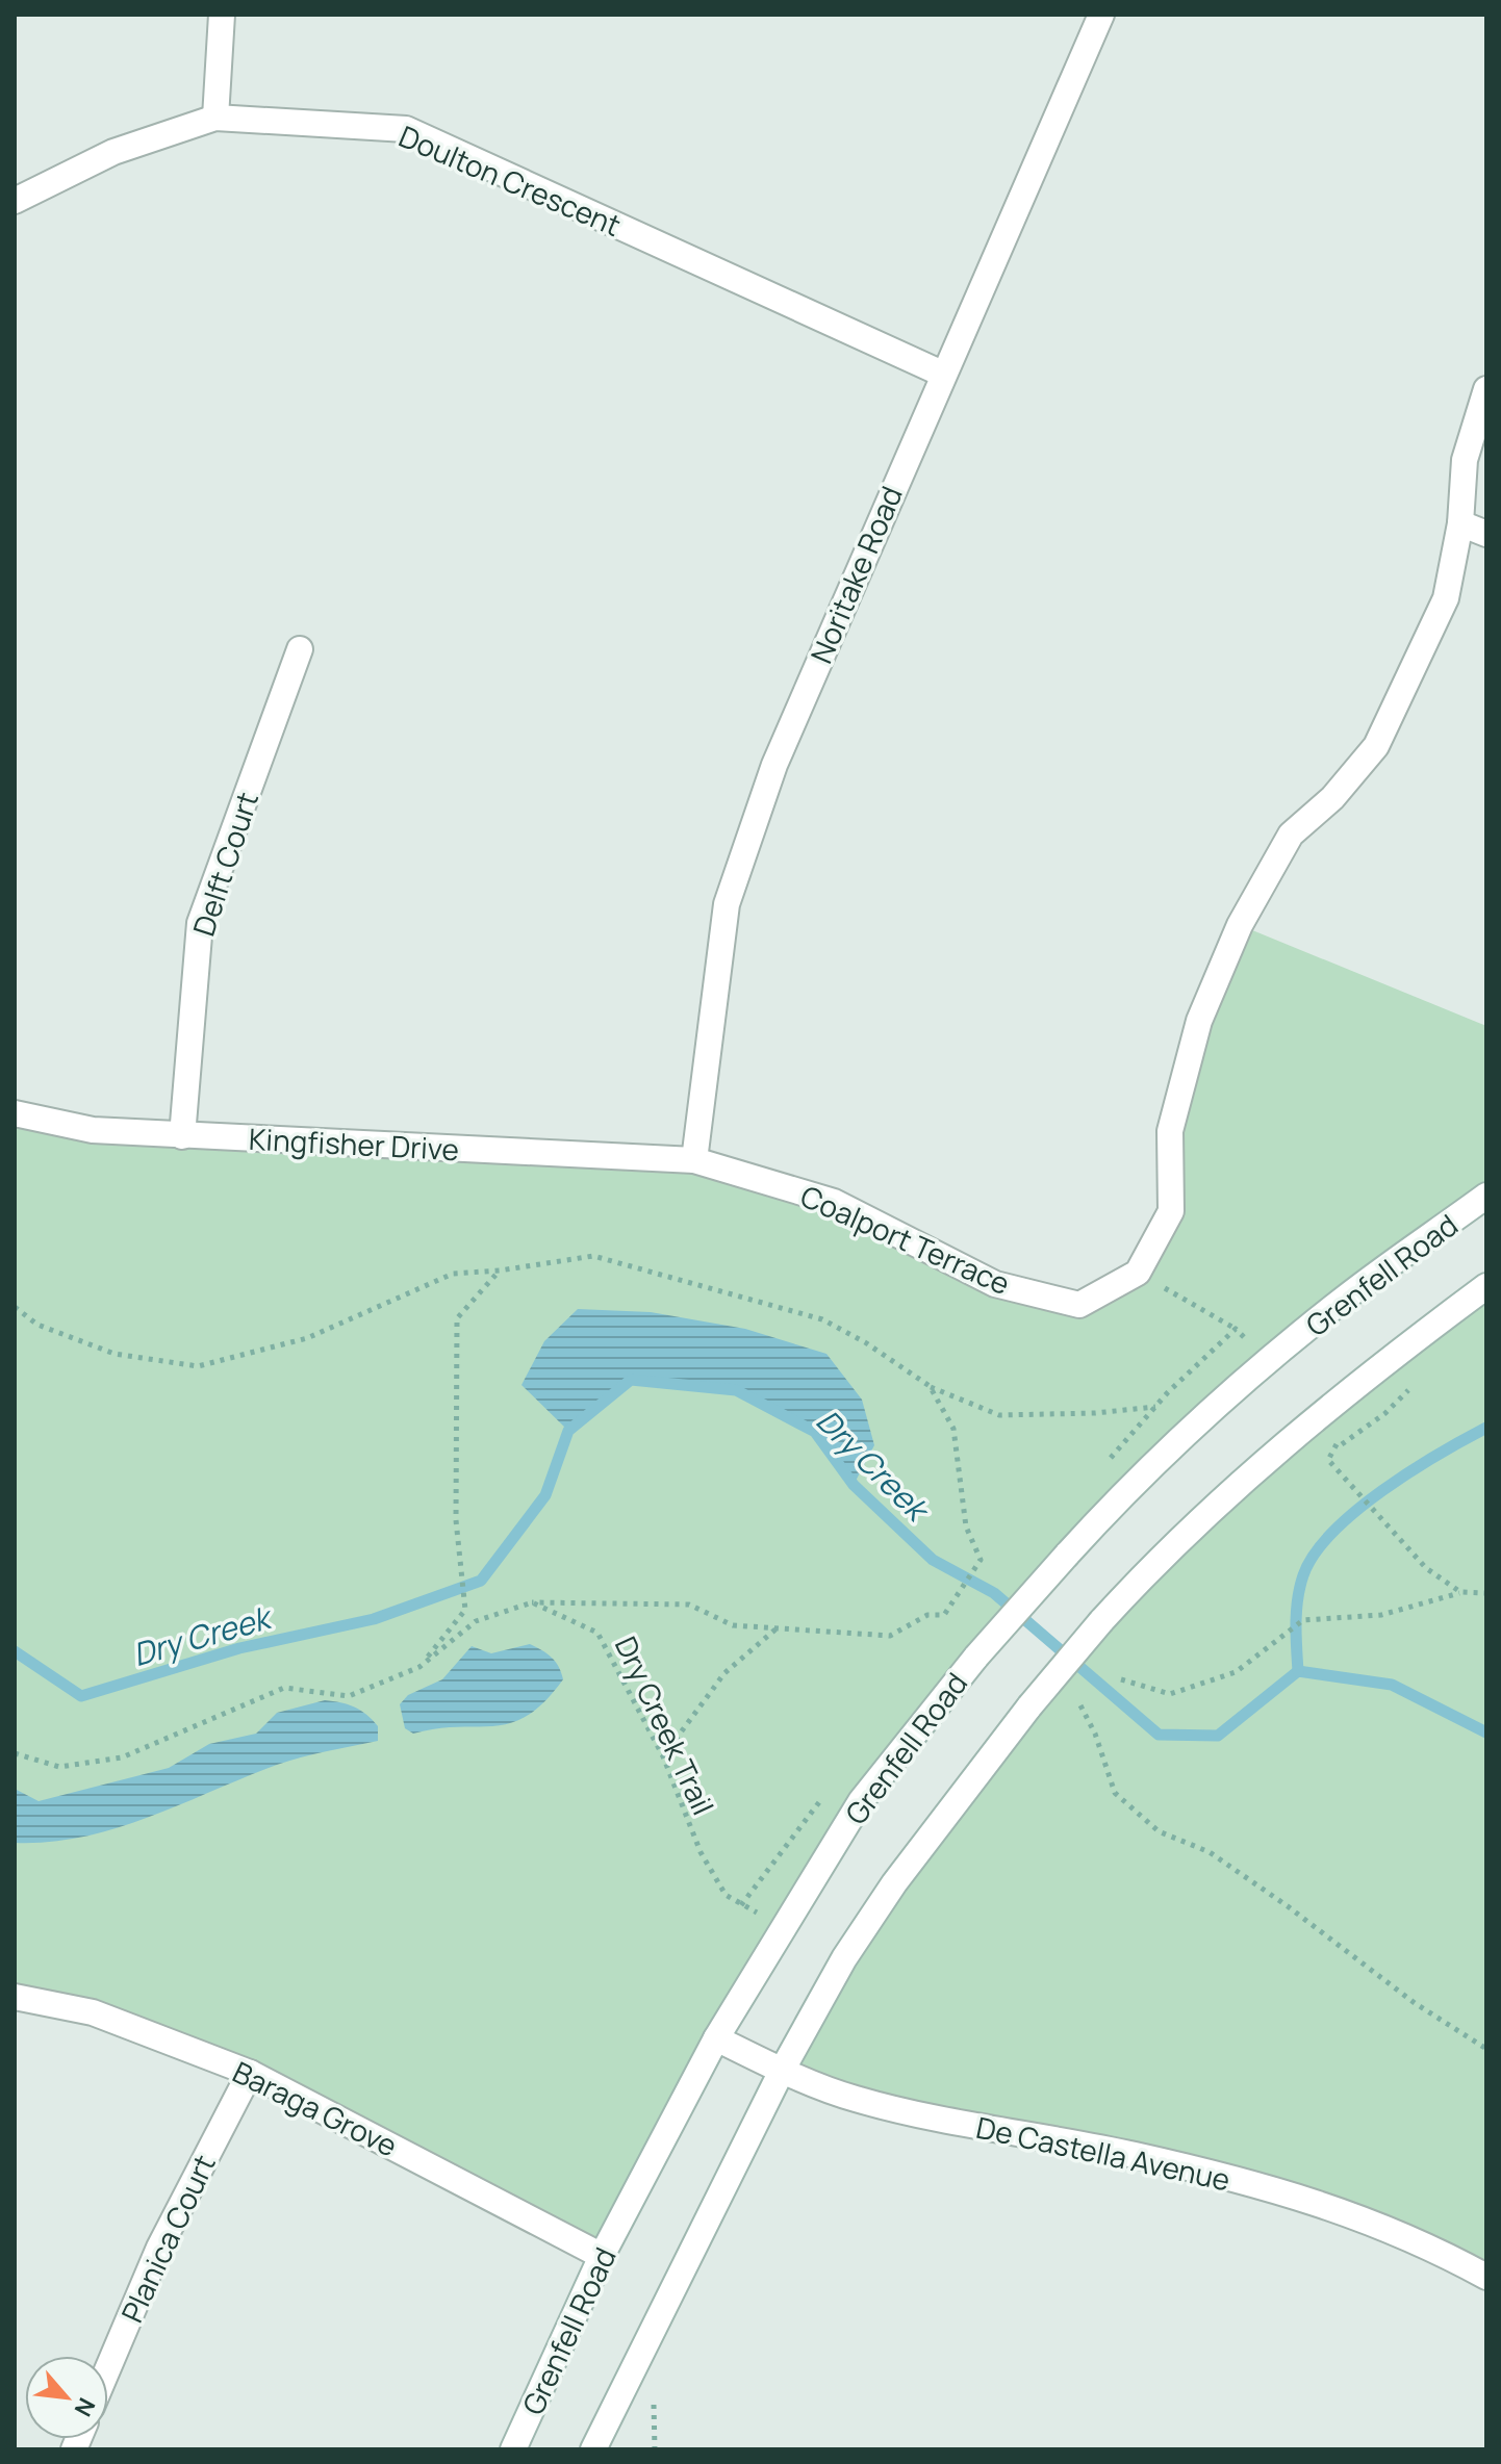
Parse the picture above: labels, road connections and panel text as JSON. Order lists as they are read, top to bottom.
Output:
{
  "streets": {
    "street": [
      "Doulton Crescent",
      "Noritake Road",
      "Delft Court",
      "Kingfisher Drive",
      "Coalport Terrace",
      "Grenfell Road",
      "Baraga Grove",
      "De Castella Avenue",
      "Planica Court"
    ],
    "path": ["Dry Creek Trail"]
  },
  "crossings": [
    ["Doulton Crescent", "Noritake Road"],
    ["Noritake Road", "Kingfisher Drive"],
    ["Noritake Road", "Coalport Terrace"],
    ["Delft Court", "Kingfisher Drive"],
    ["Kingfisher Drive", "Coalport Terrace"],
    ["Grenfell Road", "Dry Creek Trail"],
    ["Grenfell Road", "Baraga Grove"],
    ["Grenfell Road", "De Castella Avenue"],
    ["Baraga Grove", "Planica Court"]
  ],
  "water": ["Dry Creek"],
  "north": "bottom right"
}
